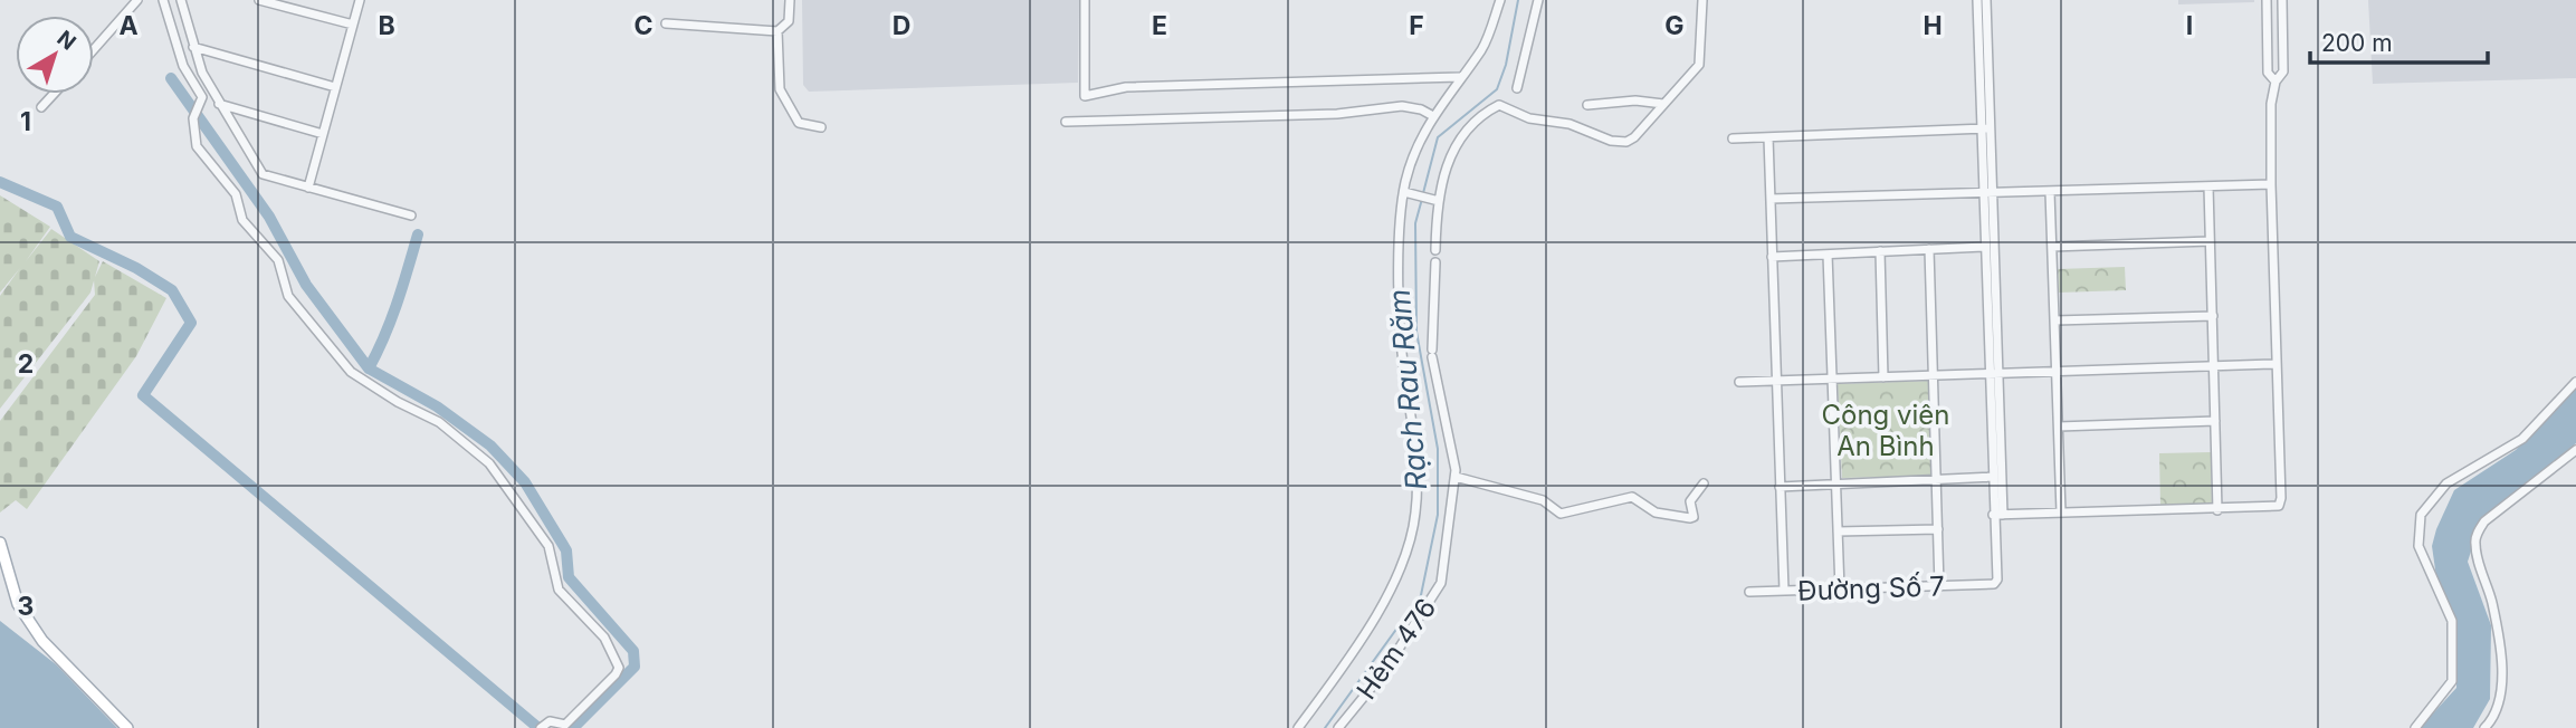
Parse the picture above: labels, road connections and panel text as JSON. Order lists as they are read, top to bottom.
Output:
{
  "streets": {
    "street": ["Đường Số 7", "Hẻm 476"]
  },
  "water": ["Rạch Rau Răm"],
  "parks": ["Công viên An Bình"],
  "scale_bar": "200 m",
  "north": "top right",
  "grid": {
    "columns": [
      "A",
      "B",
      "C",
      "D",
      "E",
      "F",
      "G",
      "H",
      "I"
    ],
    "rows": ["1", "2", "3"]
  }
}
